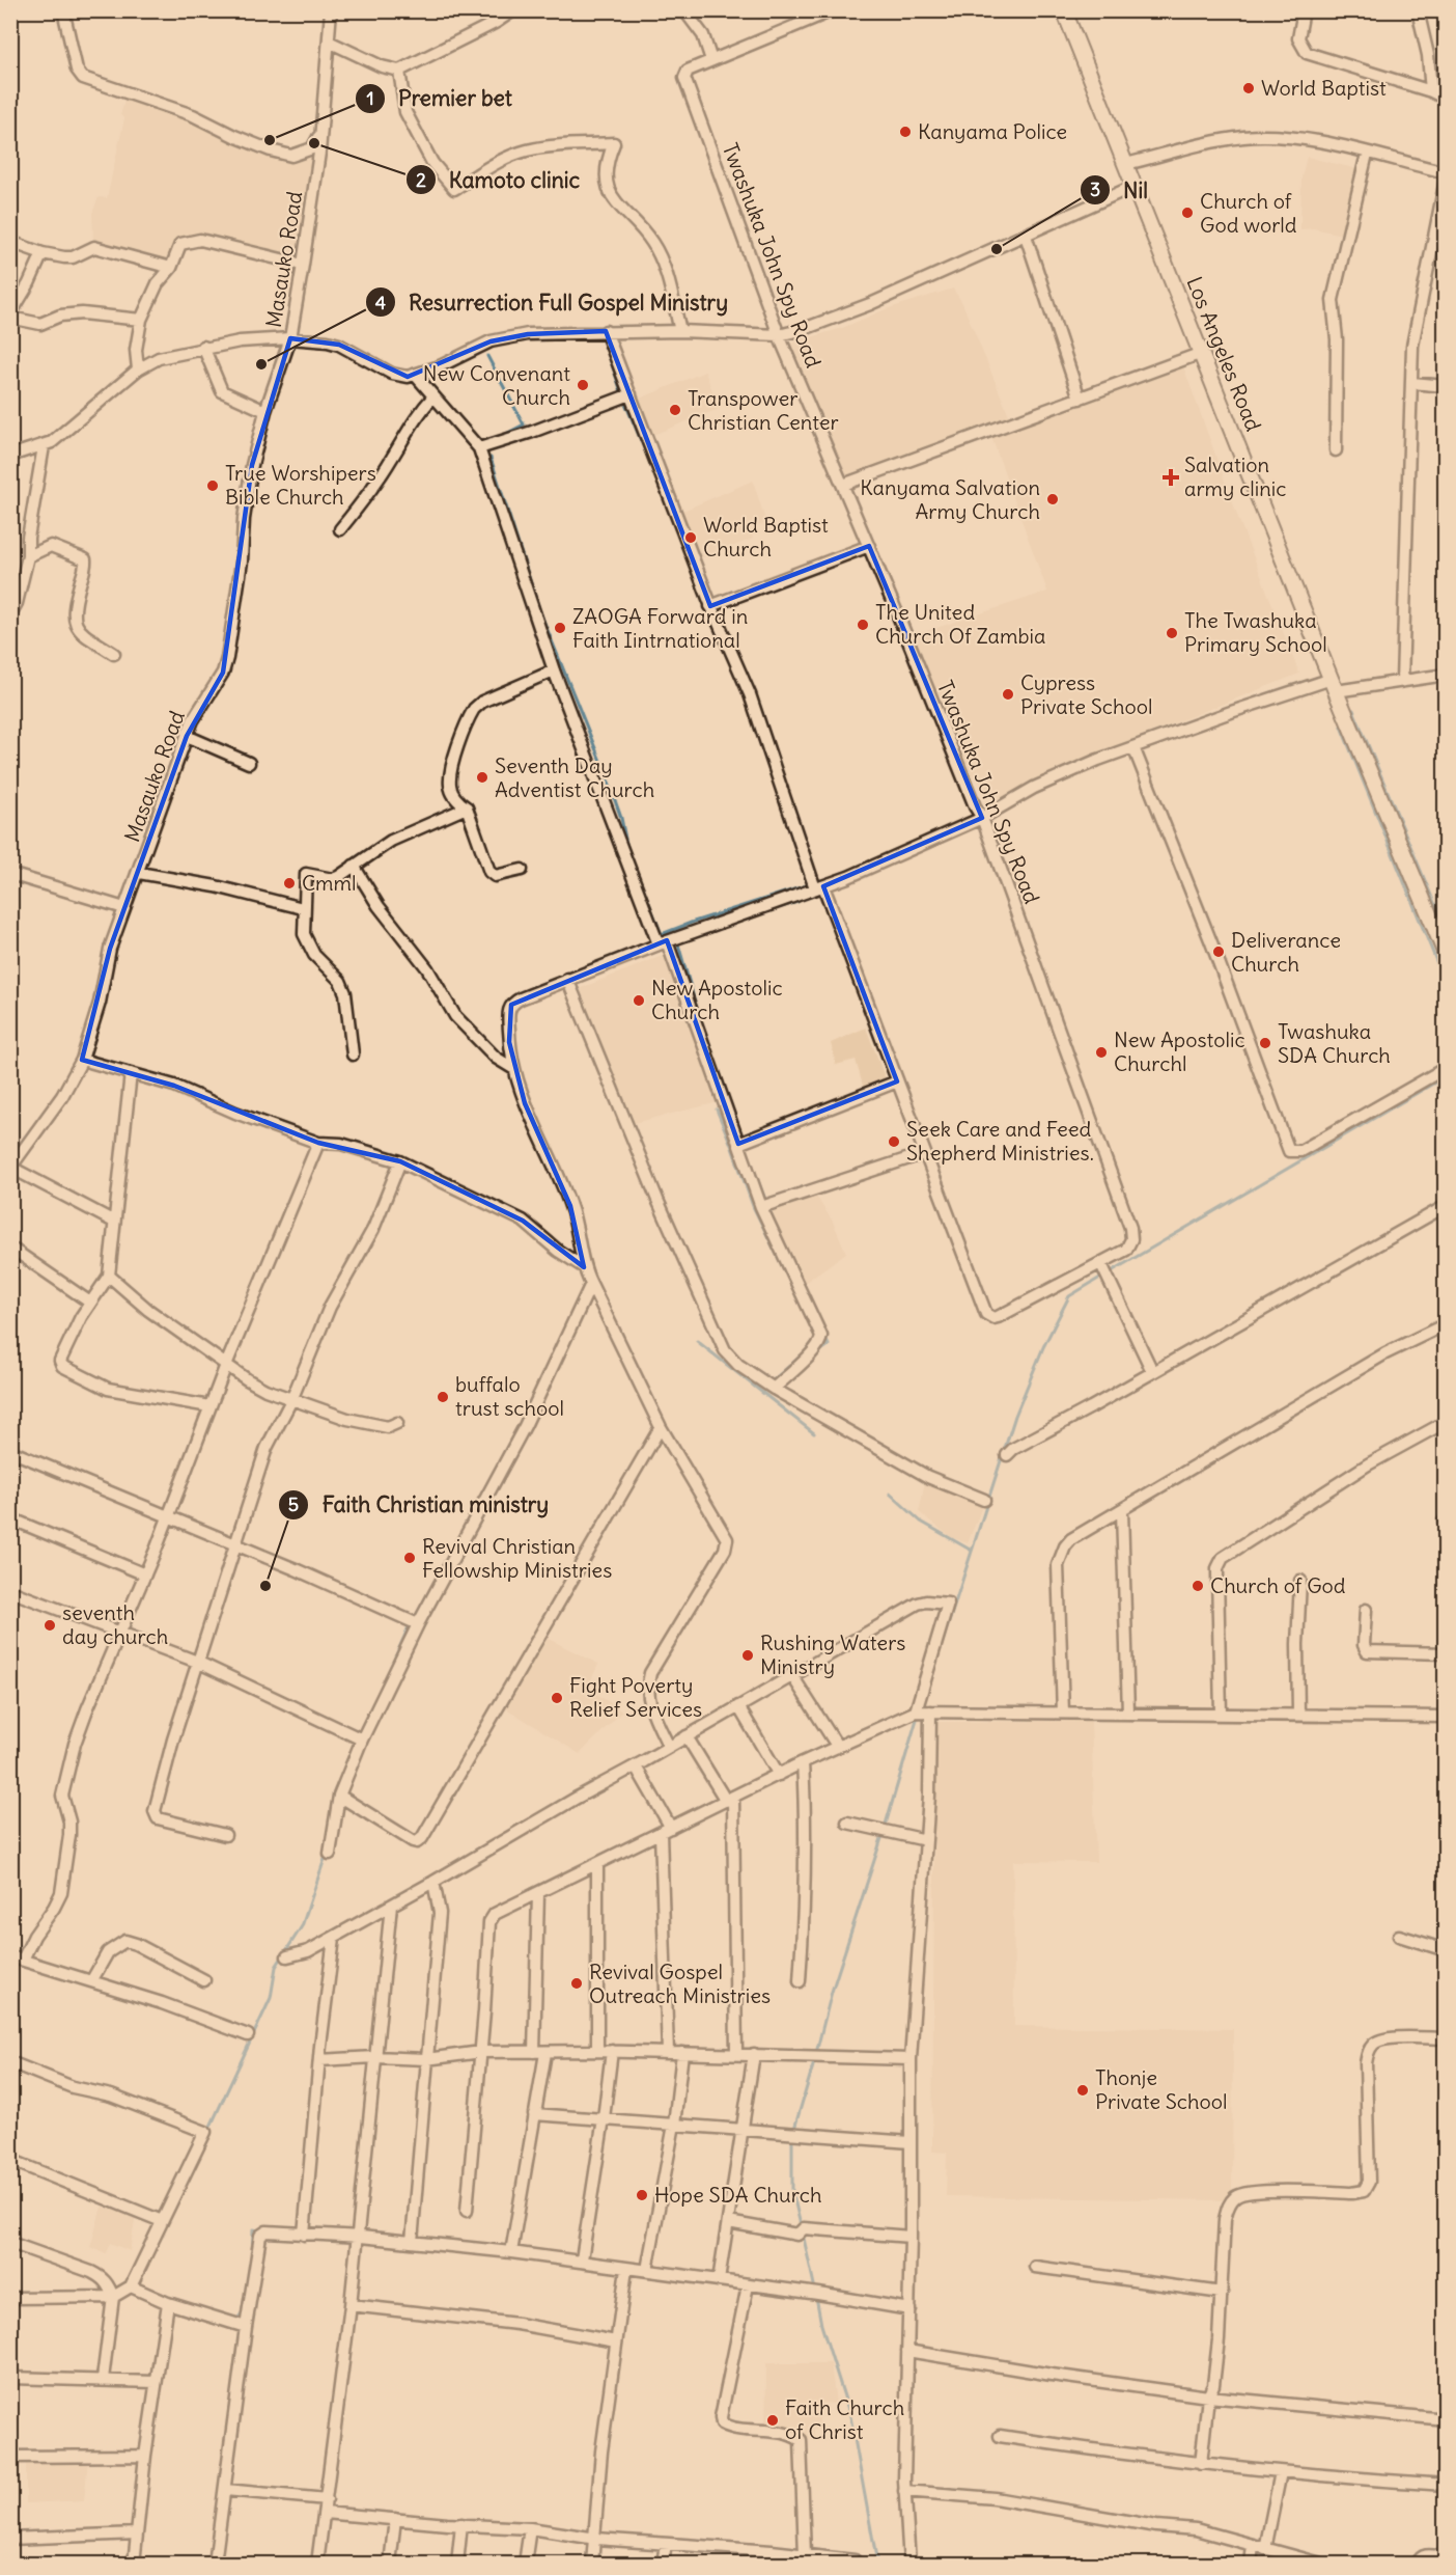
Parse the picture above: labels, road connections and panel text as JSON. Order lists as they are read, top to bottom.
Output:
{
  "streets": {
    "main road": ["Los Angeles Road"],
    "street": ["Twashuka John Spy Road", "Masauko Road"]
  },
  "places": {
    "other": [
      "World Baptist",
      "Kanyama Police",
      "Premier bet",
      "Kamoto clinic",
      "Church of God world",
      "Nil",
      "Resurrection Full Gospel Ministry",
      "New Convenant Church",
      "Transpower Christian Center",
      "True Worshipers Bible Church",
      "Kanyama Salvation Army Church",
      "World Baptist Church",
      "The United Church Of Zambia",
      "ZAOGA Forward in Faith Iintrnational",
      "The Twashuka Primary School",
      "Cypress Private School",
      "Seventh Day Adventist Church",
      "Cmml",
      "Deliverance Church",
      "New Apostolic Church",
      "Twashuka SDA Church",
      "New Apostolic Churchl",
      "Seek Care and Feed Shepherd Ministries.",
      "buffalo trust school",
      "Revival Christian Fellowship Ministries",
      "Faith Christian ministry",
      "Church of God",
      "seventh day church",
      "Rushing Waters Ministry",
      "Fight Poverty Relief Services",
      "Revival Gospel Outreach Ministries",
      "Thonje Private School",
      "Hope SDA Church",
      "Faith Church of Christ"
    ],
    "health": ["Salvation army clinic"]
  }
}
